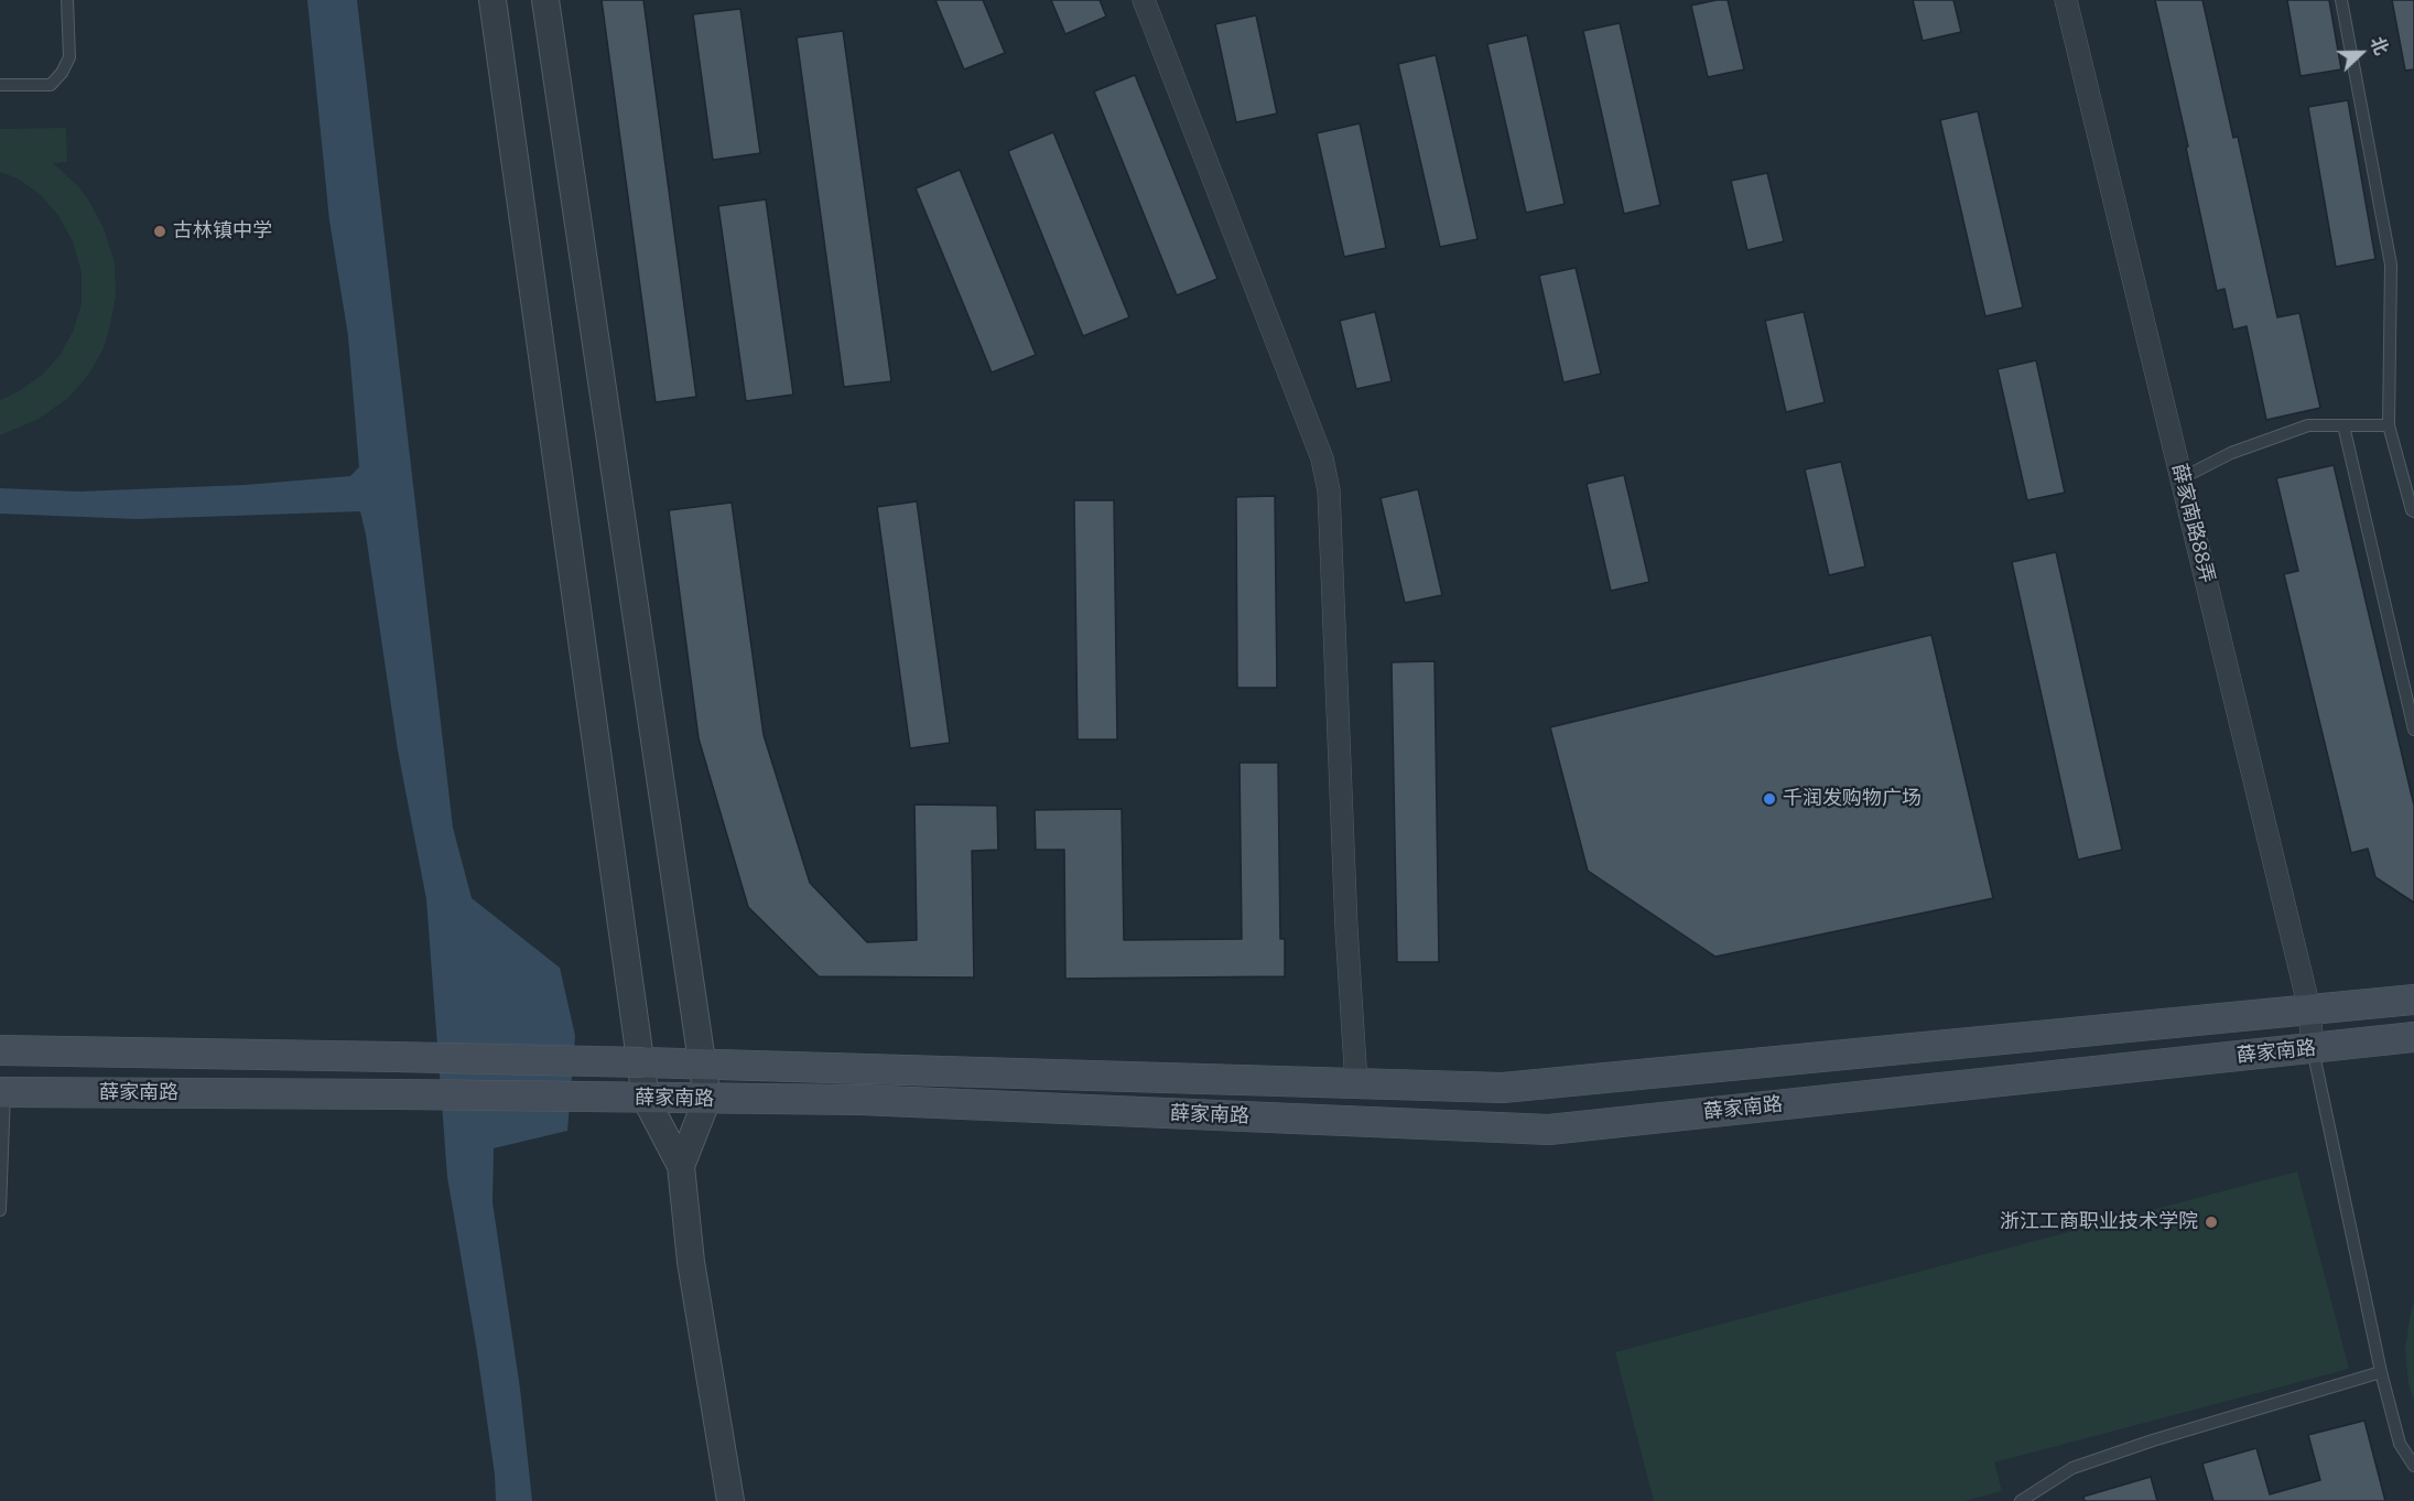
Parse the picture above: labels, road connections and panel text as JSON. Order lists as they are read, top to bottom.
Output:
{
  "streets": {
    "main road": ["薛家南路"],
    "street": ["薛家南路88弄"]
  },
  "crossings": [
    ["薛家南路88弄", "薛家南路"]
  ],
  "places": ["古林镇中学", "千润发购物广场", "浙江工商职业技术学院"],
  "north": "right"
}
